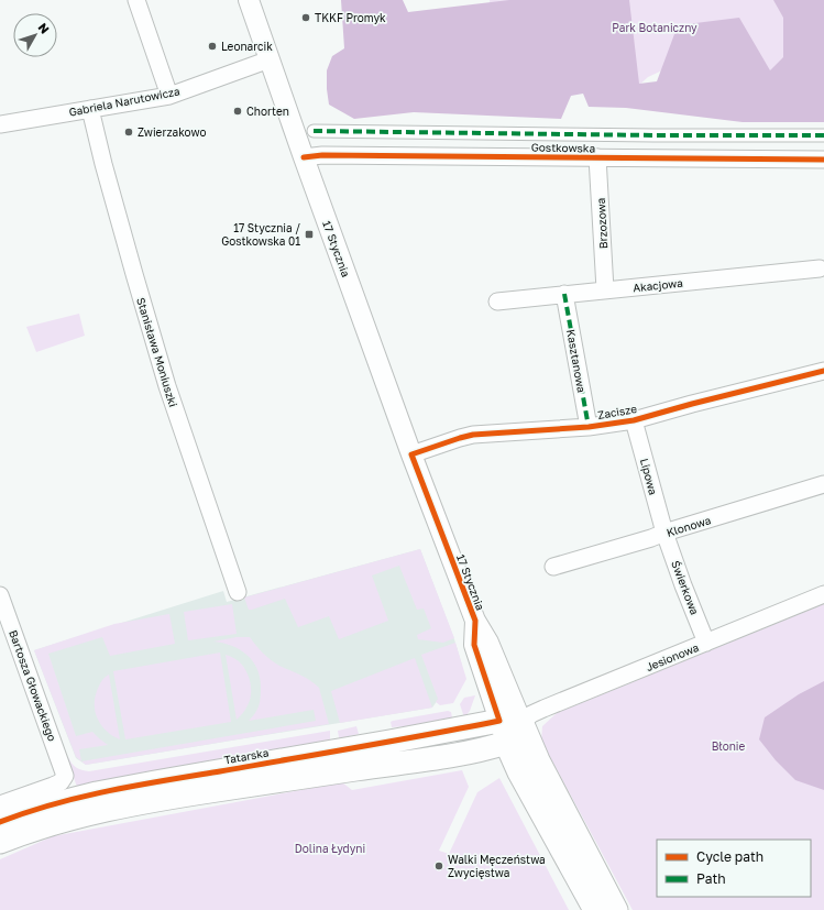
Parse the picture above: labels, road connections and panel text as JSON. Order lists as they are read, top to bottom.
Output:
{
  "streets": {
    "main road": ["17 Stycznia", "Tatarska"],
    "street": [
      "Gabriela Narutowicza",
      "Gostkowska",
      "Brzozowa",
      "Akacjowa",
      "Stanisława Moniuszki",
      "Kasztanowa",
      "Zacisze",
      "Lipowa",
      "Klonowa",
      "Świerkowa",
      "Jesionowa",
      "Bartosza Głowackiego"
    ]
  },
  "crossings": [
    ["Gabriela Narutowicza", "17 Stycznia"],
    ["Gabriela Narutowicza", "Stanisława Moniuszki"],
    ["Gostkowska", "Brzozowa"],
    ["Gostkowska", "17 Stycznia"],
    ["Brzozowa", "Akacjowa"],
    ["17 Stycznia", "Zacisze"],
    ["17 Stycznia", "Jesionowa"],
    ["17 Stycznia", "Tatarska"],
    ["Akacjowa", "Kasztanowa"],
    ["Kasztanowa", "Zacisze"],
    ["Zacisze", "Lipowa"],
    ["Lipowa", "Klonowa"],
    ["Lipowa", "Świerkowa"],
    ["Klonowa", "Świerkowa"],
    ["Świerkowa", "Jesionowa"],
    ["Jesionowa", "Tatarska"]
  ],
  "parks": ["Park Botaniczny", "Błonie", "Dolina Łydyni"],
  "places": {
    "other": [
      "TKKF Promyk",
      "Leonarcik",
      "Chorten",
      "Zwierzakowo",
      "Walki Męczeństwa Zwycięstwa"
    ],
    "transit": ["17 Stycznia / Gostkowska 01"]
  },
  "legend": ["Cycle path", "Path"],
  "north": "top right"
}
